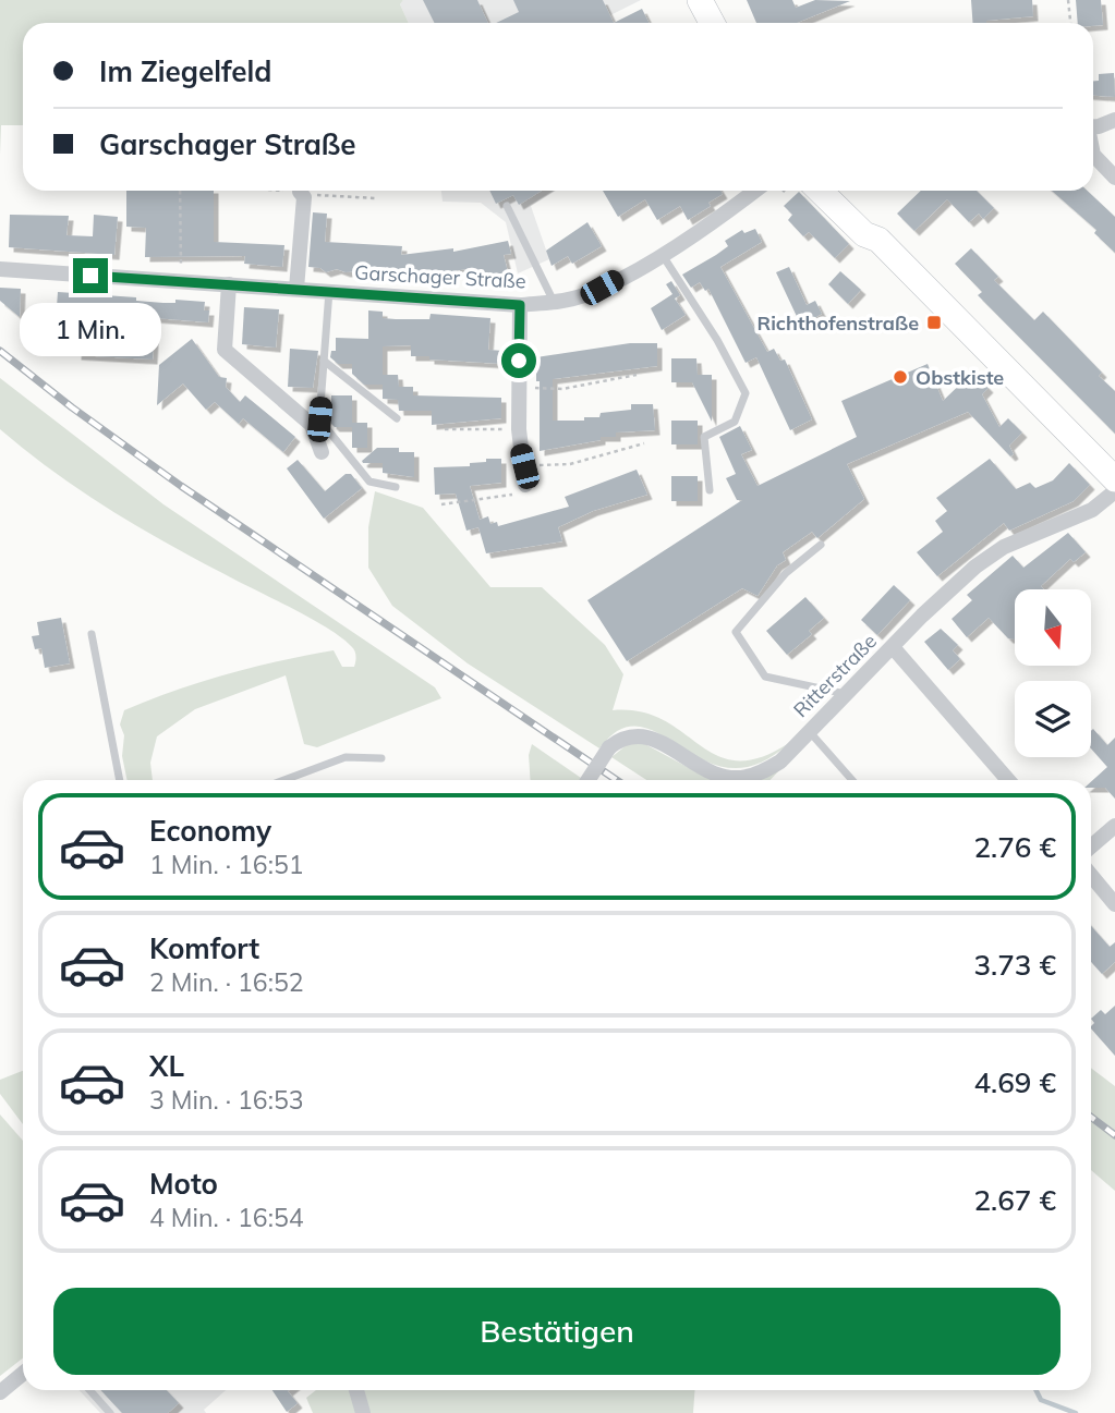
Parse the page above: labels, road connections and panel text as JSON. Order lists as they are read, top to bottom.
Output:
{
  "streets": {
    "street": ["Garschager Straße", "Ritterstraße"]
  },
  "places": {
    "transit": ["Richthofenstraße"],
    "other": ["Obstkiste"]
  },
  "north": "bottom",
  "page": {
    "banner": ["Im Ziegelfeld", "Garschager Straße"],
    "bubble": "1 Min.",
    "list": [
      {
        "name": "Economy",
        "note": "1 Min. · 16:51",
        "value": "2.76 €"
      },
      {
        "name": "Komfort",
        "note": "2 Min. · 16:52",
        "value": "3.73 €"
      },
      {
        "name": "XL",
        "note": "3 Min. · 16:53",
        "value": "4.69 €"
      },
      {
        "name": "Moto",
        "note": "4 Min. · 16:54",
        "value": "2.67 €"
      }
    ],
    "buttons": "Bestätigen"
  }
}
